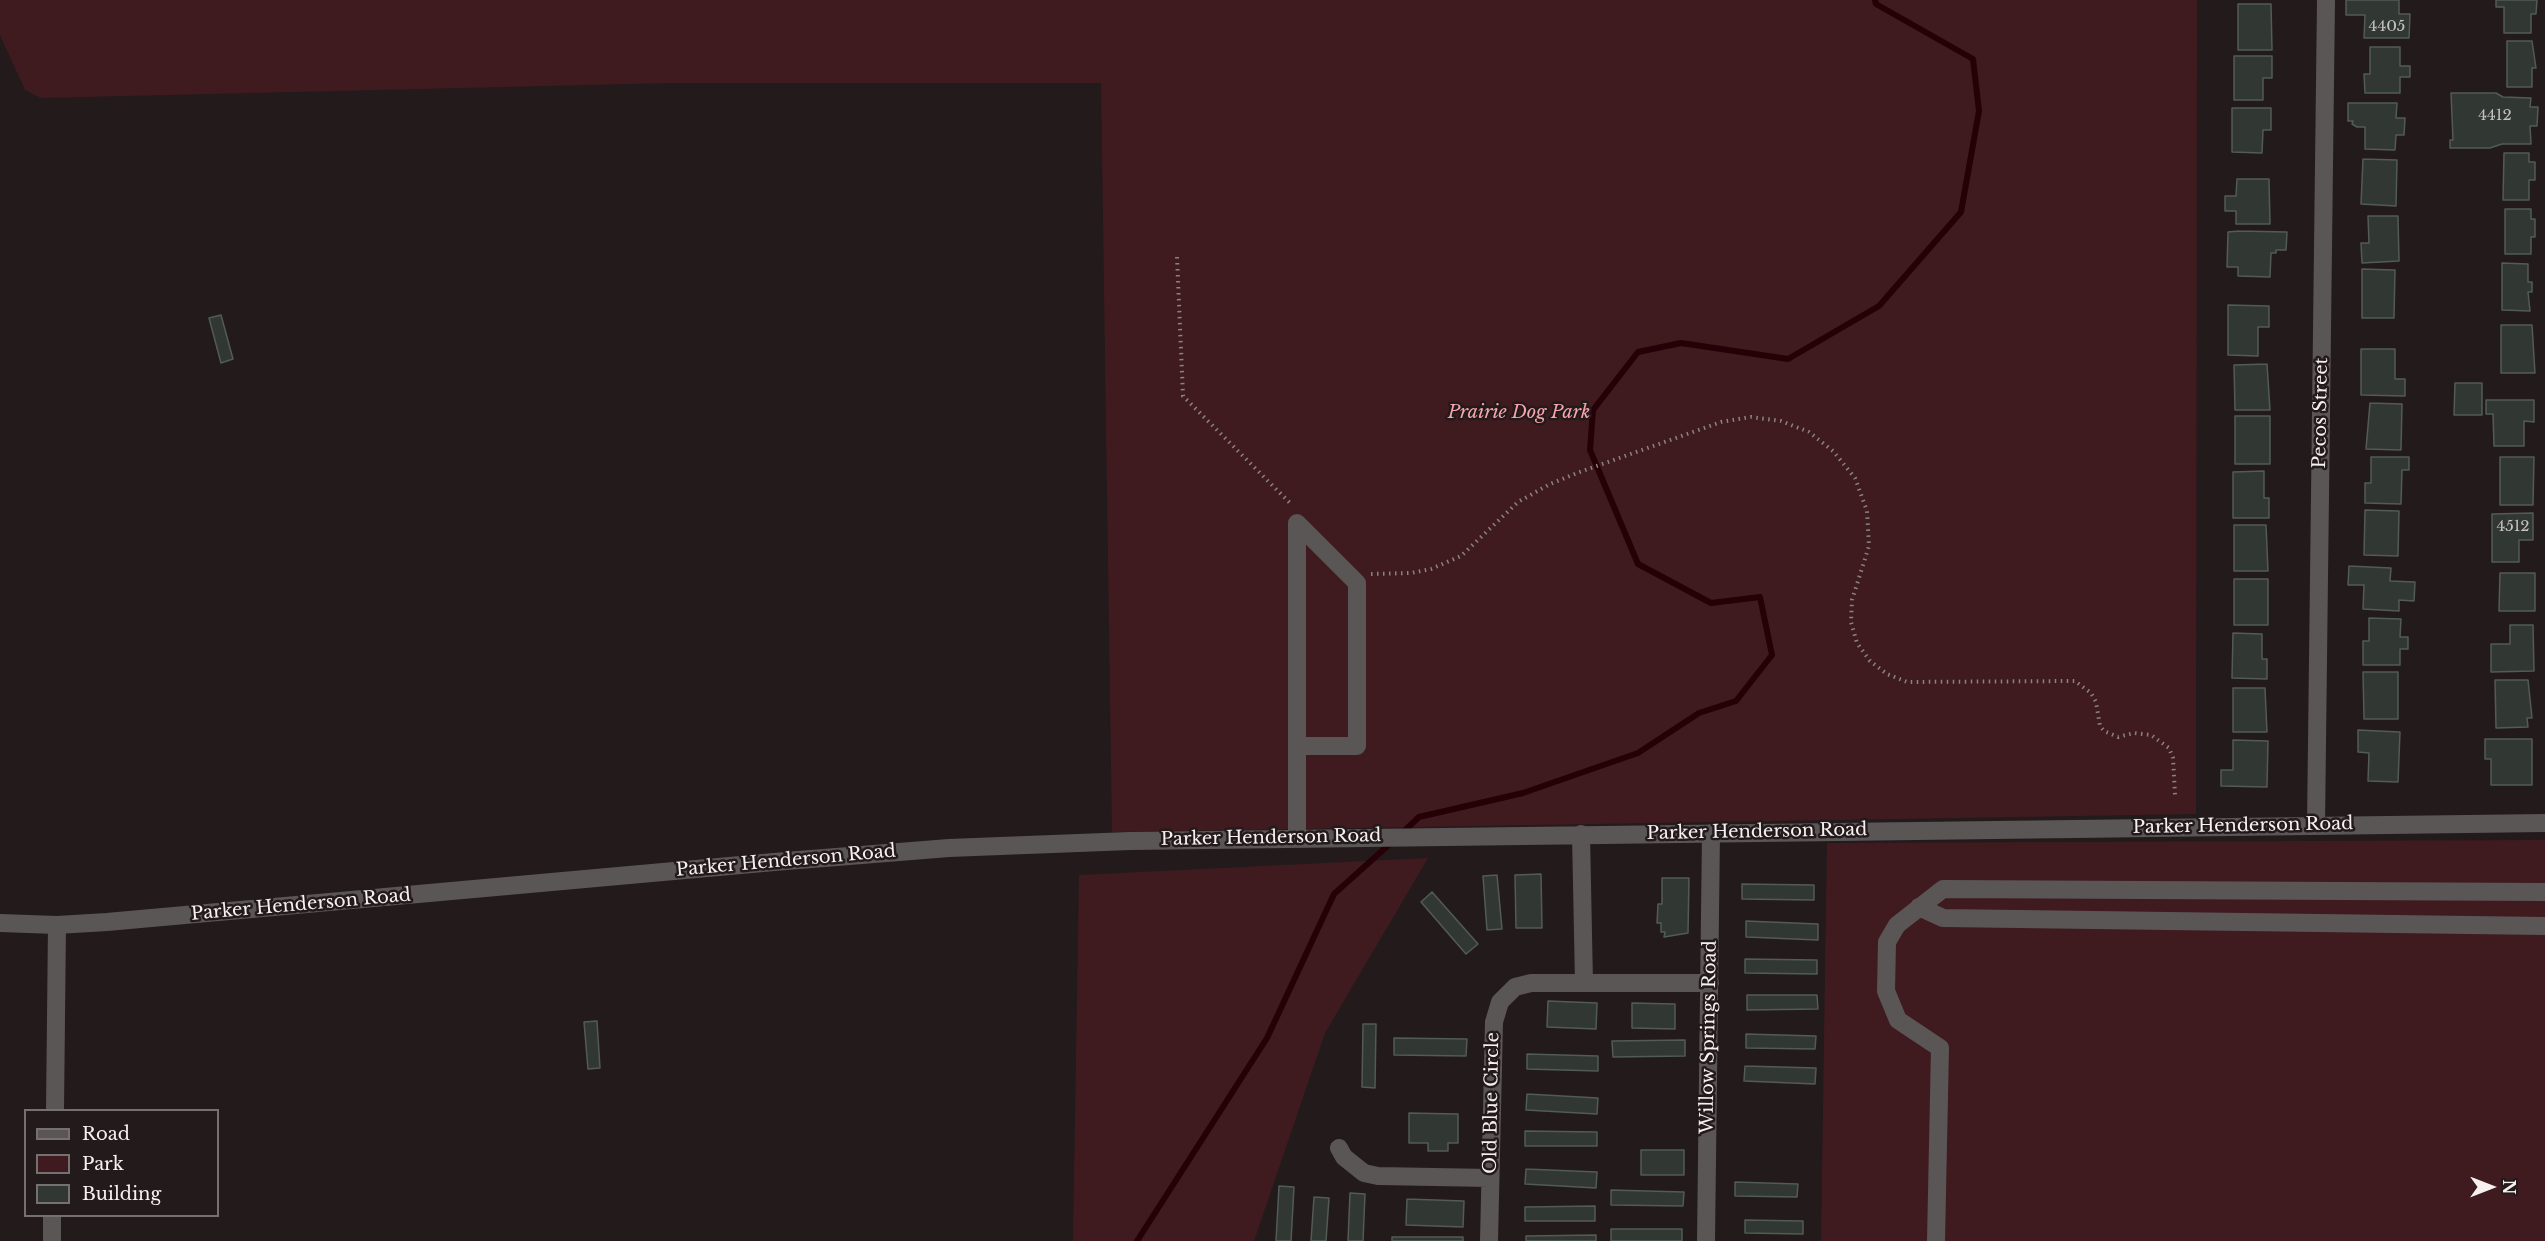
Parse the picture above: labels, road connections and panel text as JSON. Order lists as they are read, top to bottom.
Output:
{
  "streets": {
    "street": [
      "Pecos Street",
      "Parker Henderson Road",
      "Willow Springs Road",
      "Old Blue Circle"
    ]
  },
  "crossings": [
    ["Pecos Street", "Parker Henderson Road"],
    ["Parker Henderson Road", "Willow Springs Road"],
    ["Willow Springs Road", "Old Blue Circle"]
  ],
  "parks": ["Prairie Dog Park"],
  "house_numbers": ["4405", "4412", "4512"],
  "legend": ["Road", "Park", "Building"],
  "north": "right"
}
